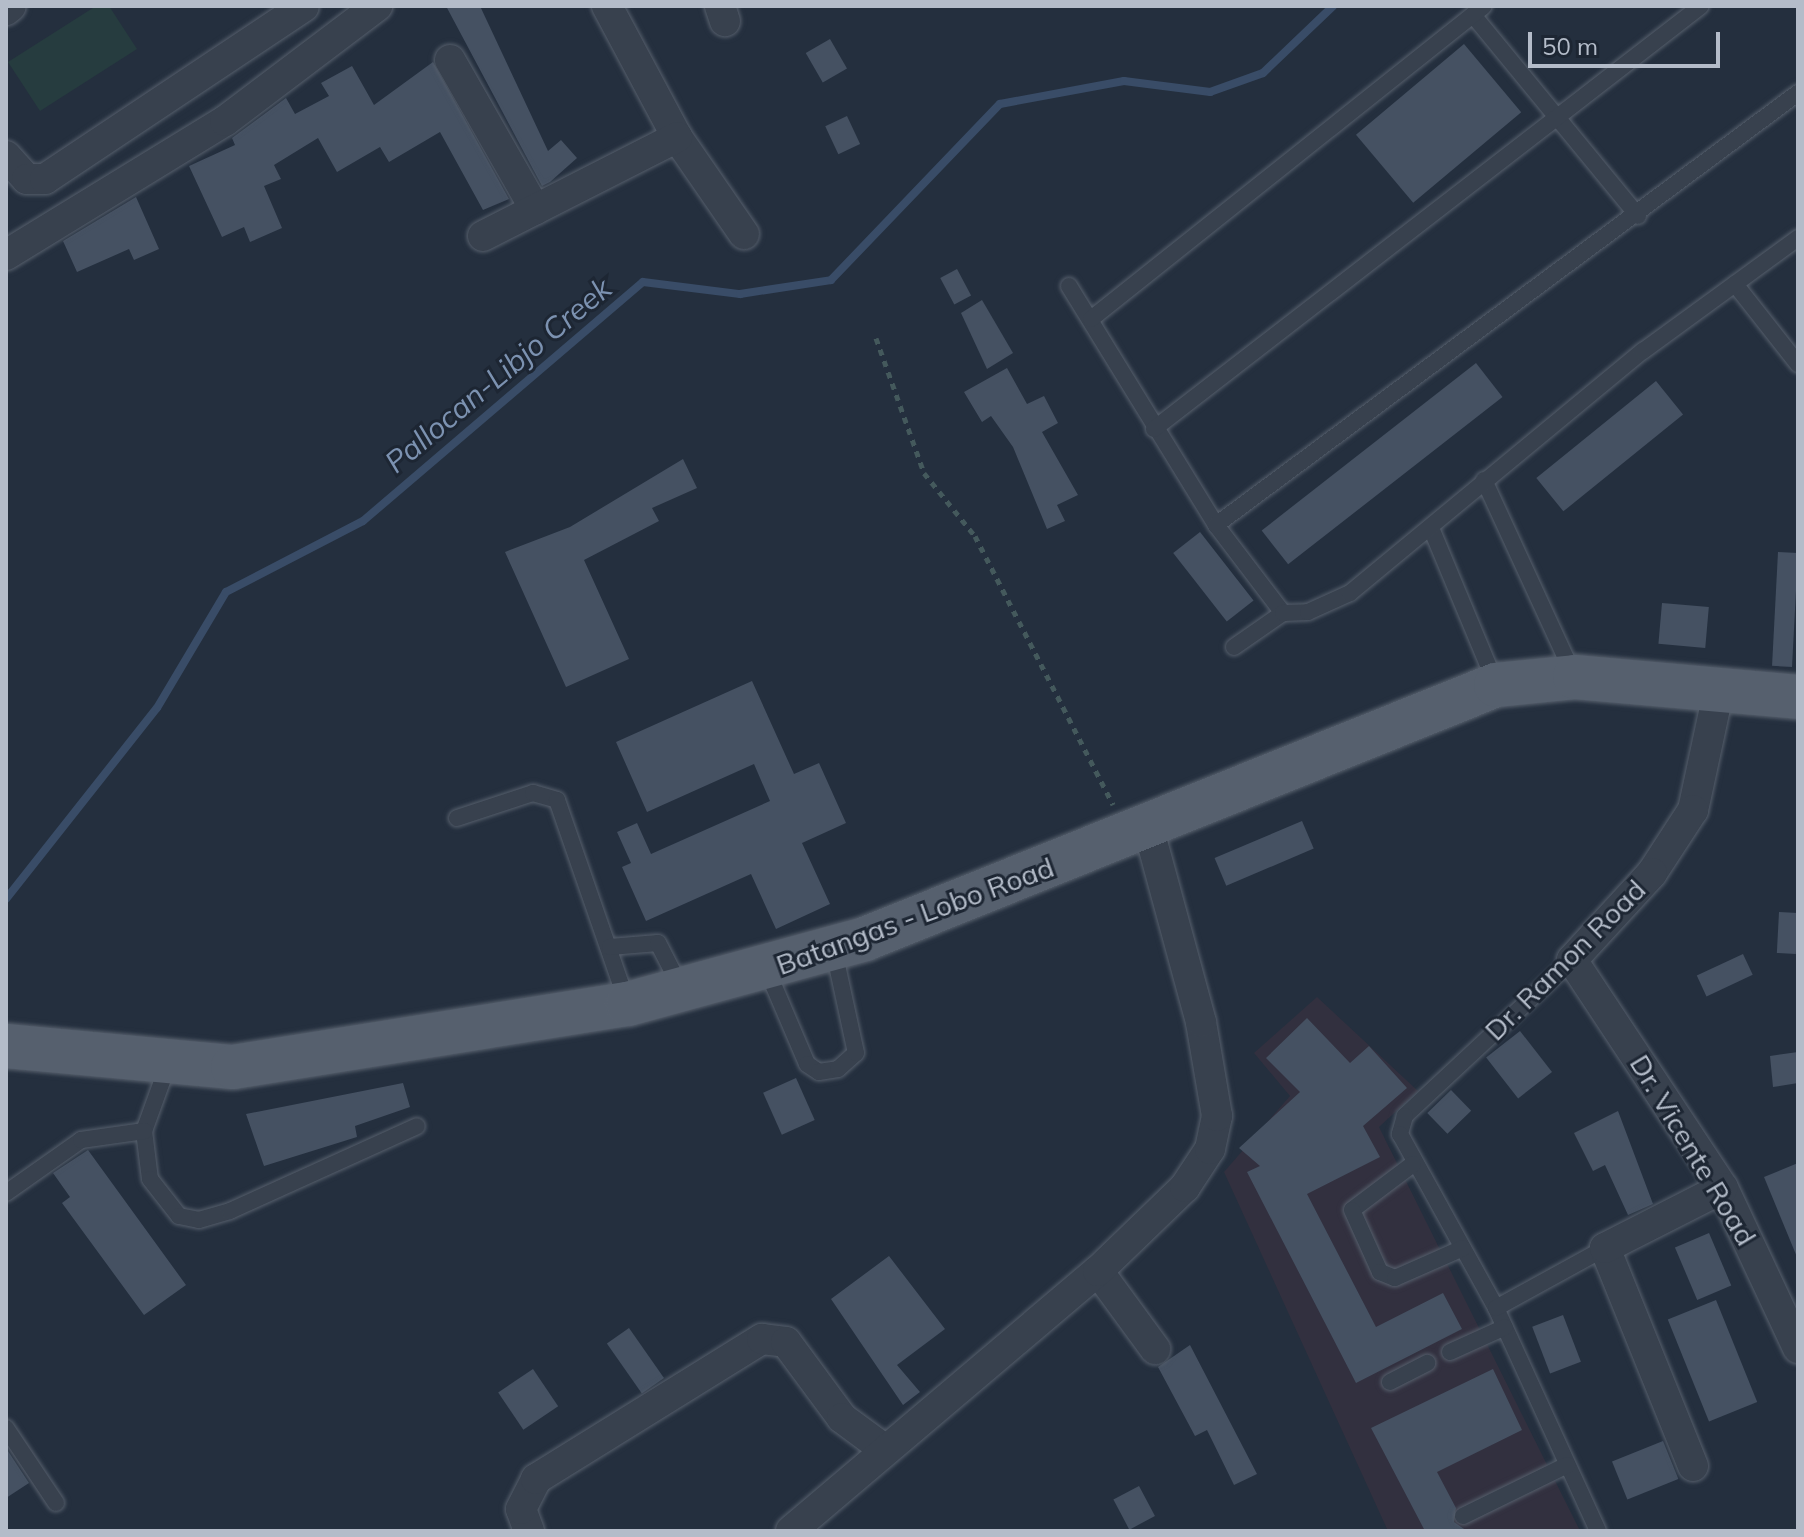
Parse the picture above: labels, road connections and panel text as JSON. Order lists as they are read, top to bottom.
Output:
{
  "streets": {
    "main road": ["Batangas - Lobo Road"],
    "street": ["Dr. Ramon Road", "Dr. Vicente Road"]
  },
  "crossings": [
    ["Batangas - Lobo Road", "Dr. Ramon Road"],
    ["Dr. Ramon Road", "Dr. Vicente Road"]
  ],
  "water": ["Pallocan-Libjo Creek"],
  "scale_bar": "50 m"
}
